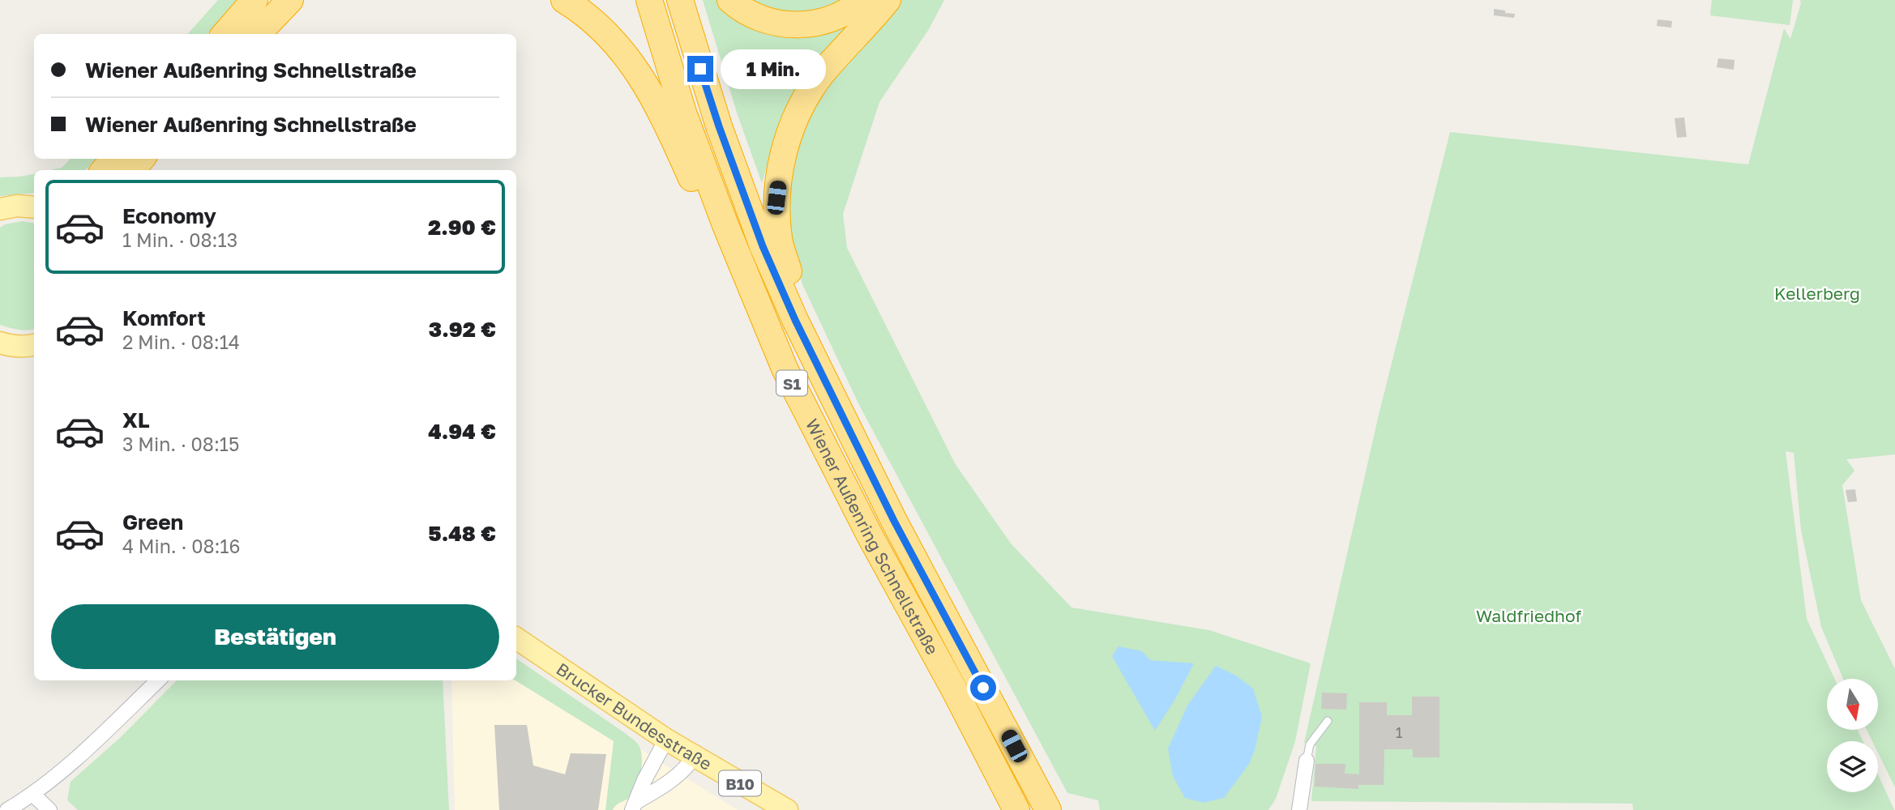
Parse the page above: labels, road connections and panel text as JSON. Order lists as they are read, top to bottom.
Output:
{
  "streets": {
    "highway": ["S1", "Wiener Außenring Schnellstraße"],
    "main road": ["Brucker Bundesstraße", "B10"]
  },
  "parks": ["Kellerberg", "Waldfriedhof"],
  "house_numbers": ["1"],
  "north": "bottom",
  "page": {
    "banner": ["Wiener Außenring Schnellstraße", "Wiener Außenring Schnellstraße"],
    "bubble": "1 Min.",
    "list": [
      {
        "name": "Economy",
        "note": "1 Min. · 08:13",
        "value": "2.90 €"
      },
      {
        "name": "Komfort",
        "note": "2 Min. · 08:14",
        "value": "3.92 €"
      },
      {
        "name": "XL",
        "note": "3 Min. · 08:15",
        "value": "4.94 €"
      },
      {
        "name": "Green",
        "note": "4 Min. · 08:16",
        "value": "5.48 €"
      }
    ],
    "buttons": "Bestätigen"
  }
}
